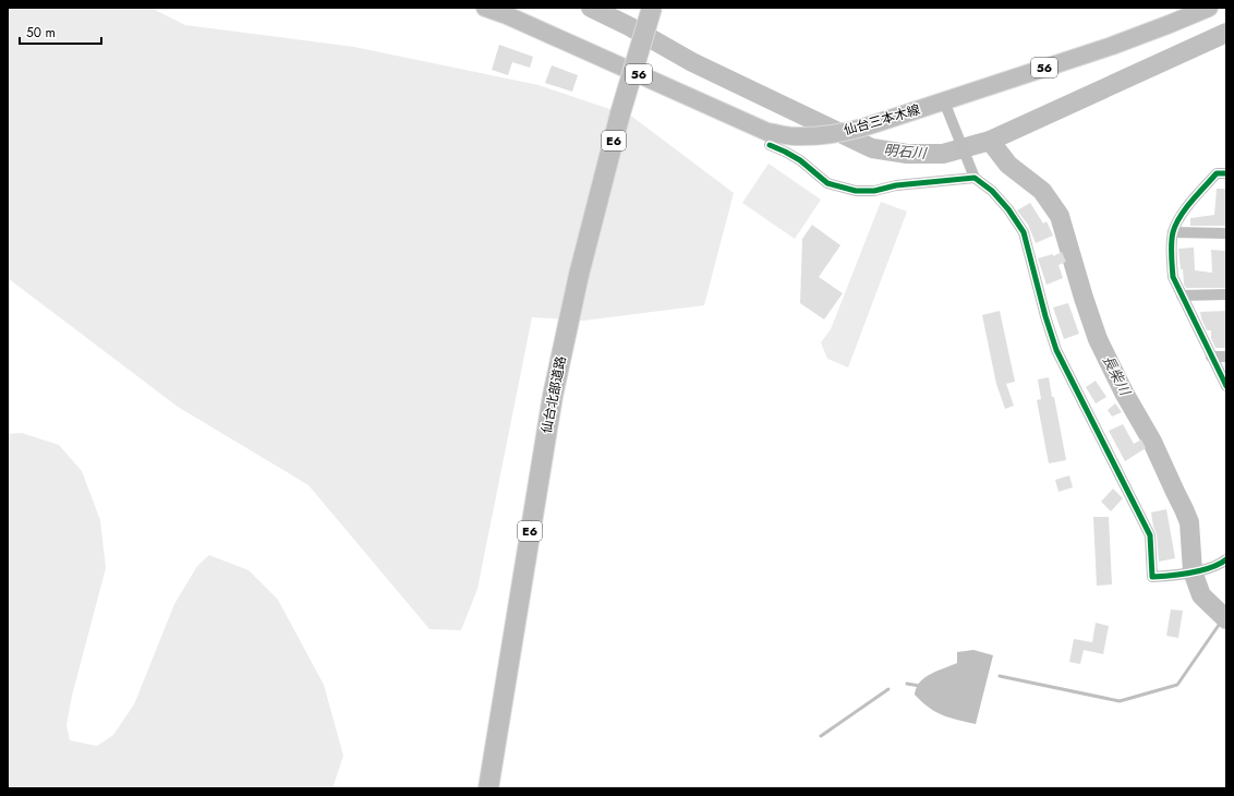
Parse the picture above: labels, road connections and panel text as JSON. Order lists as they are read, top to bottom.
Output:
{
  "streets": {
    "highway": ["E6", "仙台北部道路"],
    "main road": ["56", "仙台三本木線"]
  },
  "water": ["明石川", "長柴川"],
  "scale_bar": "50 m"
}
